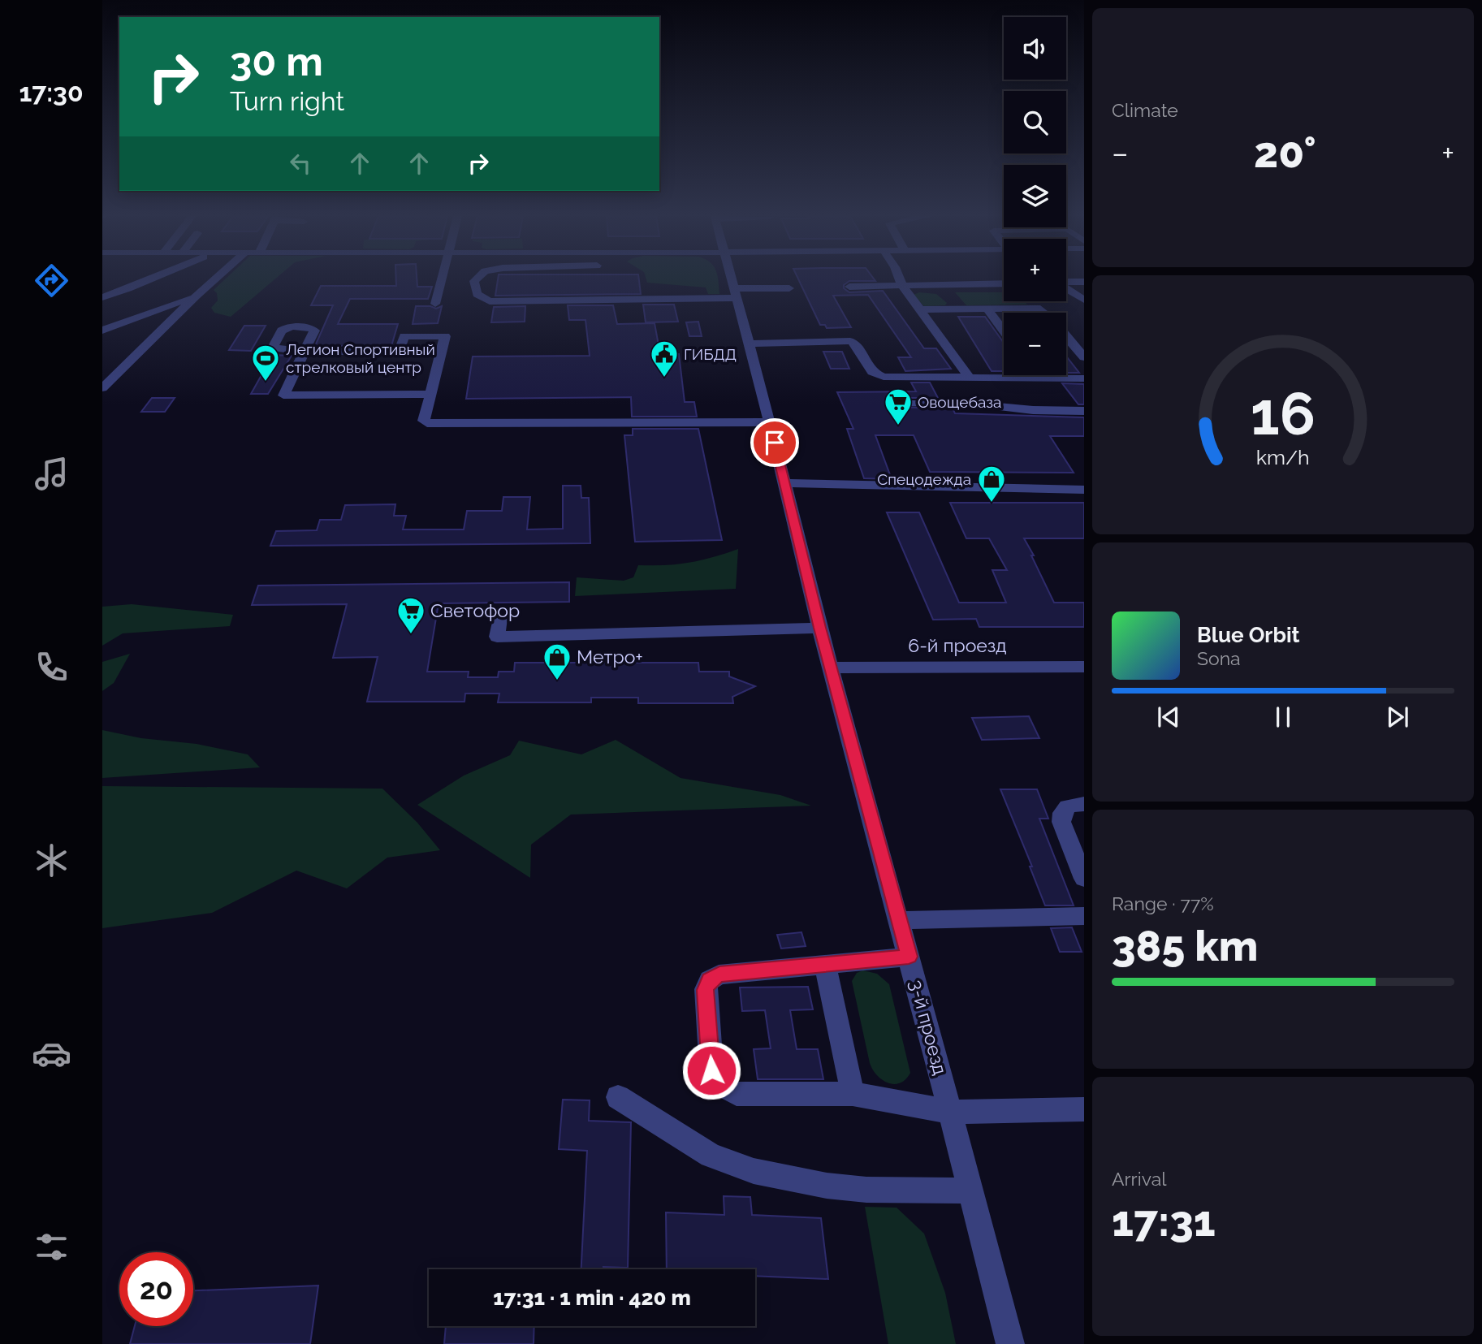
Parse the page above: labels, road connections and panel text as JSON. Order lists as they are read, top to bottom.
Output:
{
  "streets": {
    "street": ["6-й проезд", "3-й проезд"]
  },
  "crossings": [
    ["6-й проезд", "3-й проезд"]
  ],
  "places": {
    "public building": ["ГИБДД"],
    "sports": ["Легион Спортивный стрелковый центр"],
    "supermarket": ["Овощебаза", "Светофор"],
    "shop": ["Спецодежда", "Метро+"]
  },
  "page": {
    "tabs": "17:30",
    "tile": [
      "Climate",
      ["Range · 77%", "385 km"],
      ["Arrival", "17:31"]
    ],
    "map_buttons": ["+", "−"],
    "turn": ["30 m", "Turn right"],
    "heat": ["−", "20°", "+"],
    "song": ["Blue Orbit", "Sona"],
    "limit": "20",
    "trip": "17:31 · 1 min · 420 m",
    "gauge": ["16", "km/h"]
  }
}
